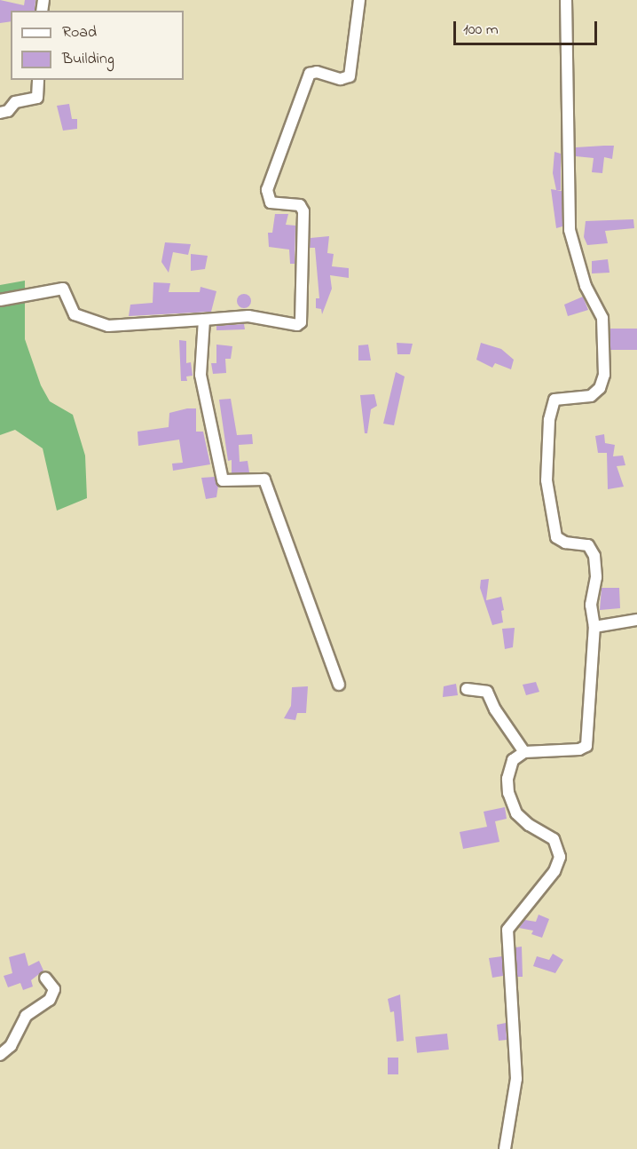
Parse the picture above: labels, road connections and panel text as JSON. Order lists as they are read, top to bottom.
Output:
{
  "legend": ["Road", "Building"],
  "scale_bar": "100 m"
}
